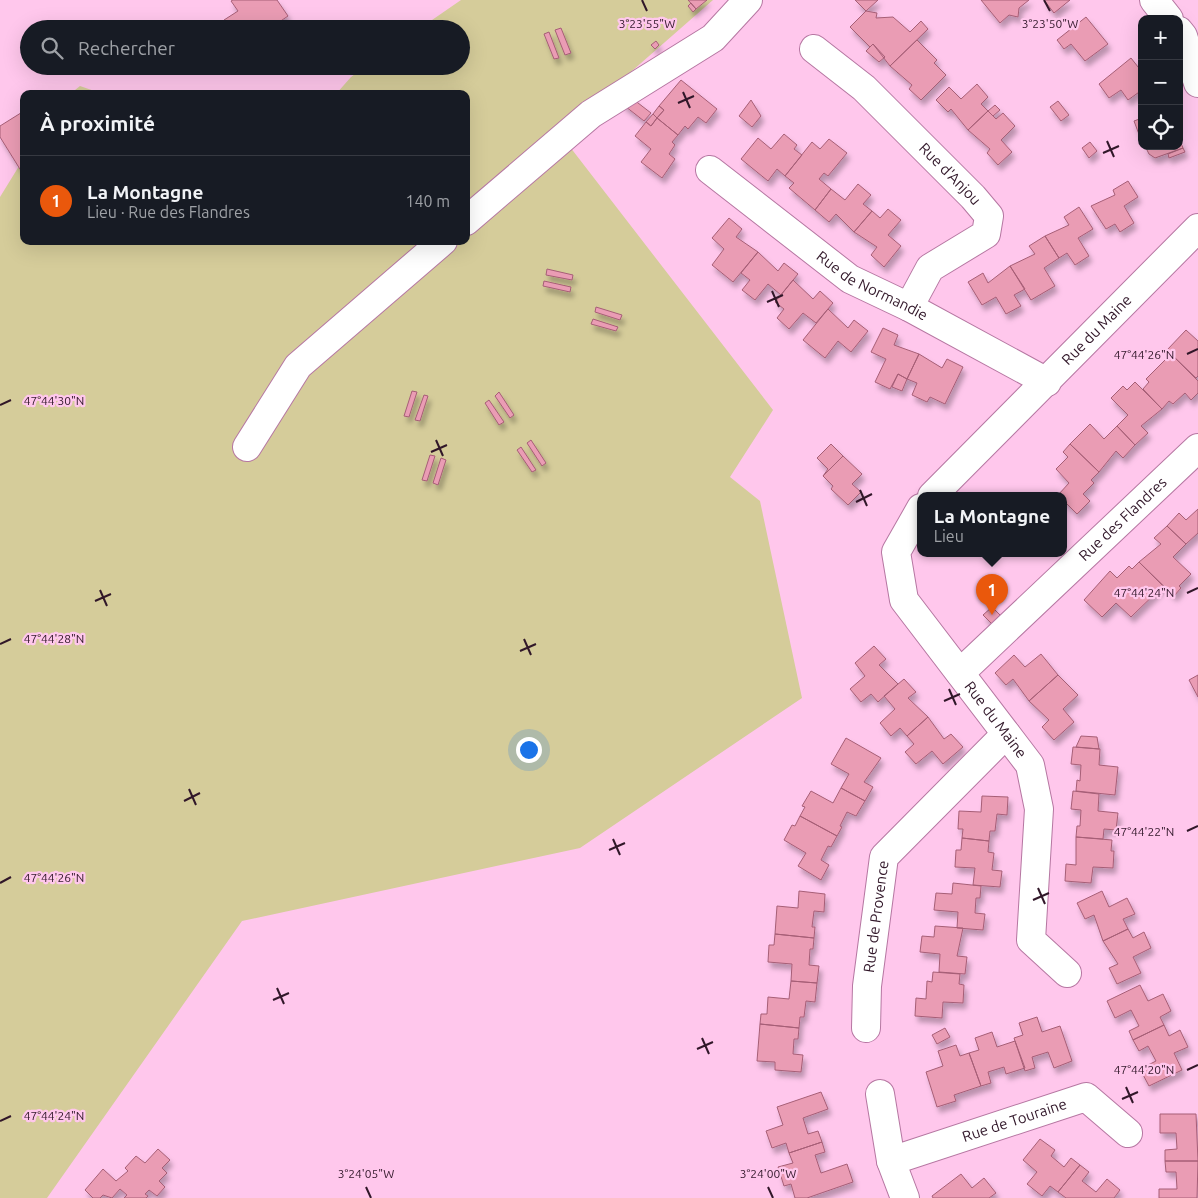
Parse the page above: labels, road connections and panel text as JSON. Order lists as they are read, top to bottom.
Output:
{
  "streets": {
    "street": [
      "Rue d'Anjou",
      "Rue de Normandie",
      "Rue du Maine",
      "Rue des Flandres",
      "Rue de Provence",
      "Rue de Touraine"
    ]
  },
  "crossings": [
    ["Rue d'Anjou", "Rue de Normandie"],
    ["Rue de Normandie", "Rue du Maine"],
    ["Rue du Maine", "Rue des Flandres"],
    ["Rue du Maine", "Rue de Provence"]
  ],
  "page": {
    "map_buttons": ["+", "−"],
    "search": "Rechercher",
    "heading": "À proximité",
    "list": [
      {
        "mark": "1",
        "name": "La Montagne",
        "note": "Lieu · Rue des Flandres",
        "value": "140 m"
      }
    ],
    "popup": ["La Montagne", "Lieu"],
    "pins": "1"
  },
  "coordinates": [
    "3°23'50\"W",
    "3°23'55\"W",
    "47°44'26\"N",
    "47°44'30\"N",
    "47°44'24\"N",
    "47°44'28\"N",
    "47°44'22\"N",
    "47°44'20\"N",
    "3°24'05\"W",
    "3°24'00\"W"
  ]
}
